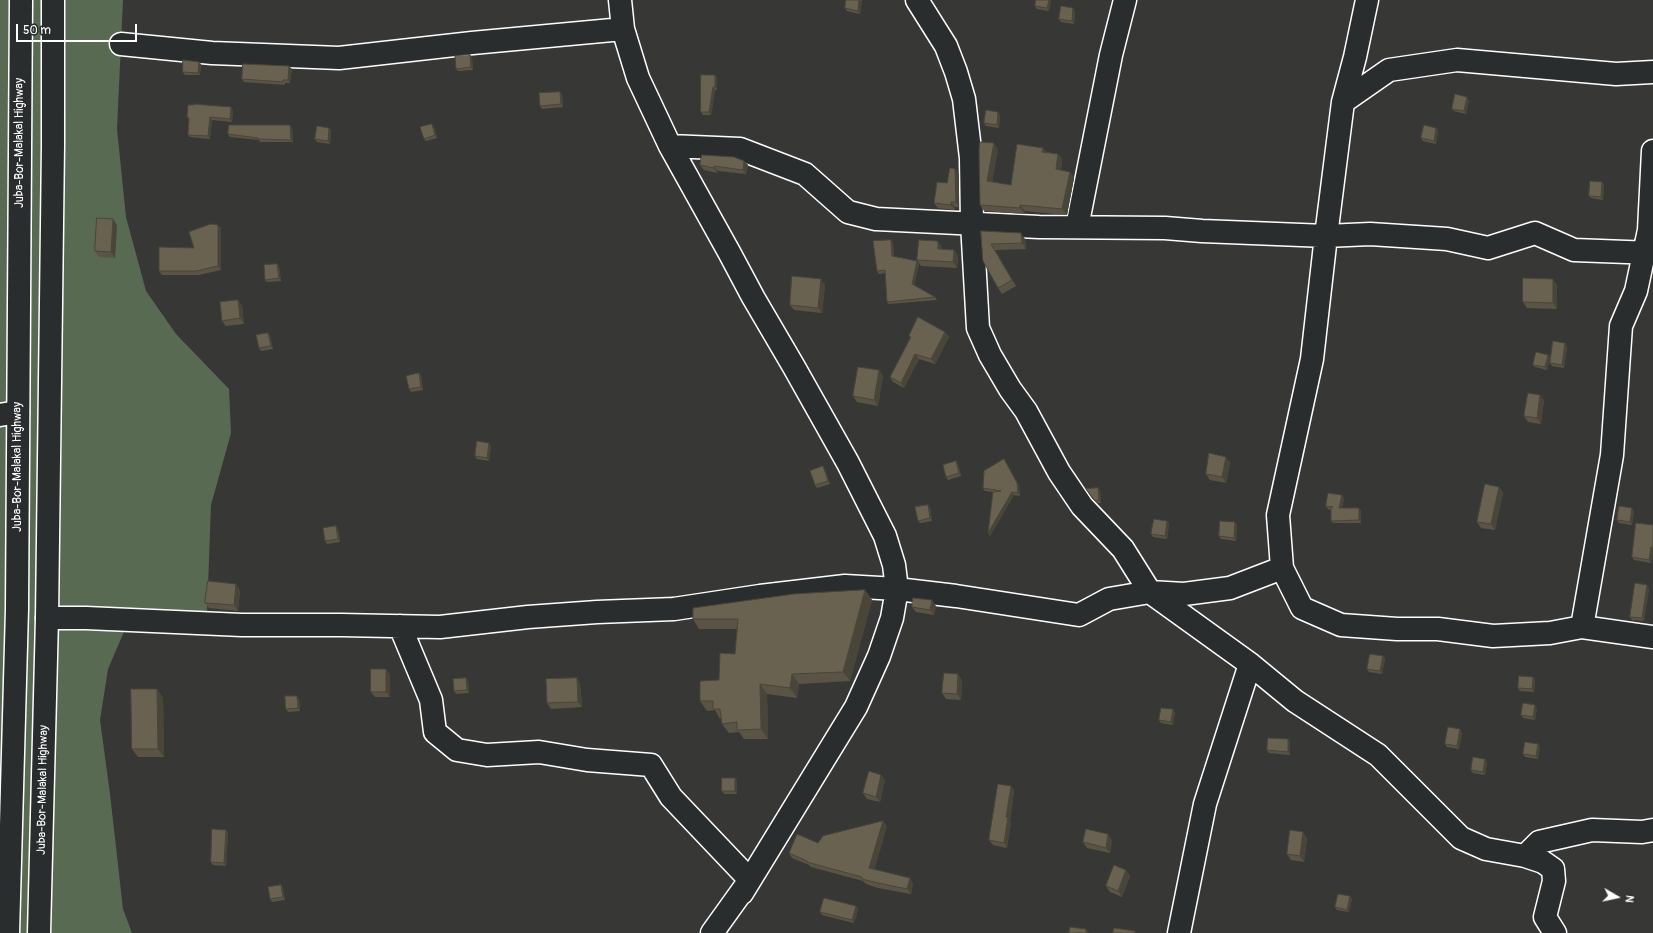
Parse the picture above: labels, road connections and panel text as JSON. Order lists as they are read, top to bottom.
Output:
{
  "streets": {
    "main road": ["Juba-Bor-Malakal Highway"]
  },
  "scale_bar": "50 m",
  "north": "right"
}
